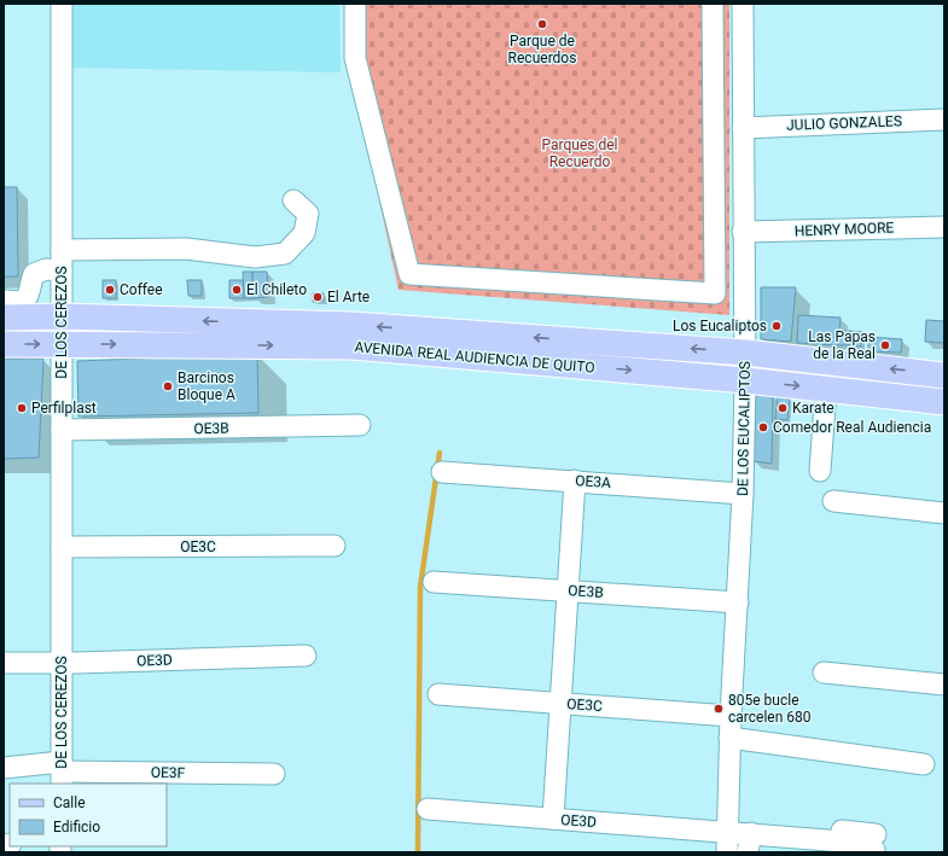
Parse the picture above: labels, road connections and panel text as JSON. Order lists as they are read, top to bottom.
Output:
{
  "streets": {
    "main road": ["AVENIDA REAL AUDIENCIA DE QUITO"],
    "street": [
      "JULIO GONZALES",
      "HENRY MOORE",
      "DE LOS CEREZOS",
      "OE3B",
      "DE LOS EUCALIPTOS",
      "OE3A",
      "OE3C",
      "OE3D",
      "OE3F"
    ]
  },
  "crossings": [
    ["JULIO GONZALES", "DE LOS EUCALIPTOS"],
    ["HENRY MOORE", "DE LOS EUCALIPTOS"],
    ["DE LOS CEREZOS", "AVENIDA REAL AUDIENCIA DE QUITO"],
    ["DE LOS CEREZOS", "OE3B"],
    ["DE LOS CEREZOS", "OE3C"],
    ["DE LOS CEREZOS", "OE3D"],
    ["DE LOS CEREZOS", "OE3F"],
    ["AVENIDA REAL AUDIENCIA DE QUITO", "DE LOS EUCALIPTOS"],
    ["OE3B", "DE LOS EUCALIPTOS"],
    ["DE LOS EUCALIPTOS", "OE3A"],
    ["DE LOS EUCALIPTOS", "OE3C"],
    ["DE LOS EUCALIPTOS", "OE3D"]
  ],
  "parks": ["Parques del Recuerdo"],
  "places": [
    "Parque de Recuerdos",
    "Coffee",
    "El Chileto",
    "El Arte",
    "Los Eucaliptos",
    "Las Papas de la Real",
    "Barcinos Bloque A",
    "Perfilplast",
    "Karate",
    "Comedor Real Audiencia",
    "805e bucle carcelen 680"
  ],
  "legend": ["Calle", "Edificio"]
}
